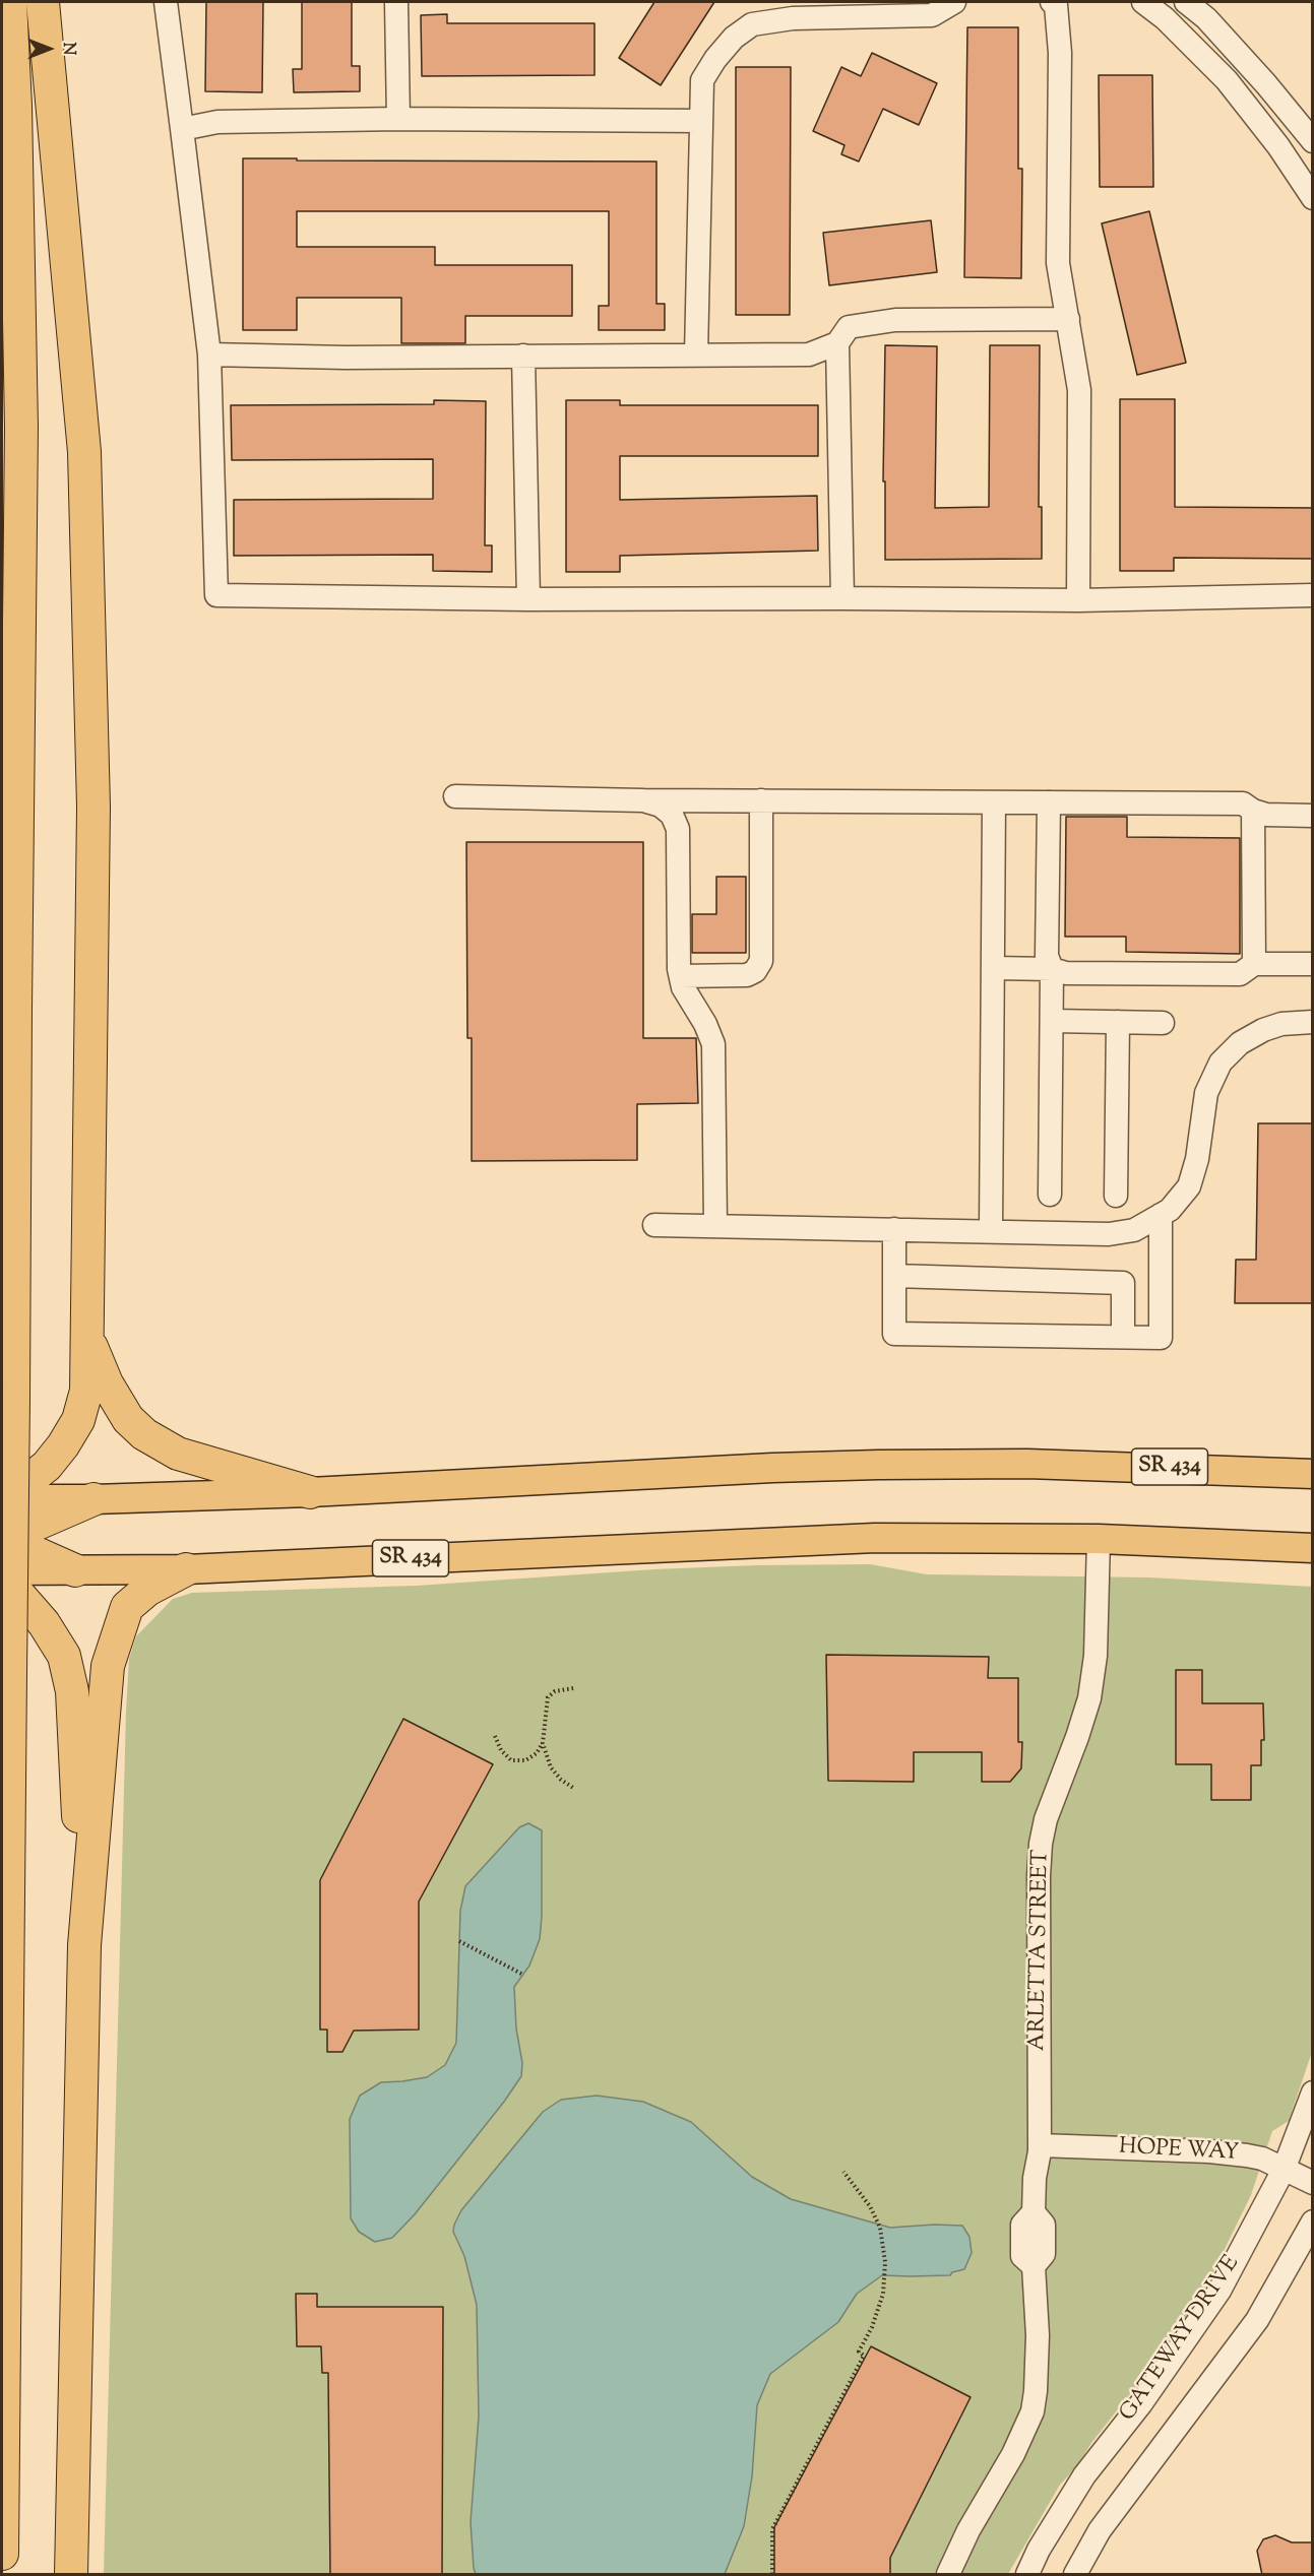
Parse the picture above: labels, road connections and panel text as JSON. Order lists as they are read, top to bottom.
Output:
{
  "streets": {
    "main road": ["SR 434"],
    "street": ["ARLETTA STREET", "HOPE WAY", "GATEWAY DRIVE"]
  },
  "crossings": [
    ["SR 434", "ARLETTA STREET"],
    ["ARLETTA STREET", "HOPE WAY"],
    ["HOPE WAY", "GATEWAY DRIVE"]
  ],
  "north": "right"
}
